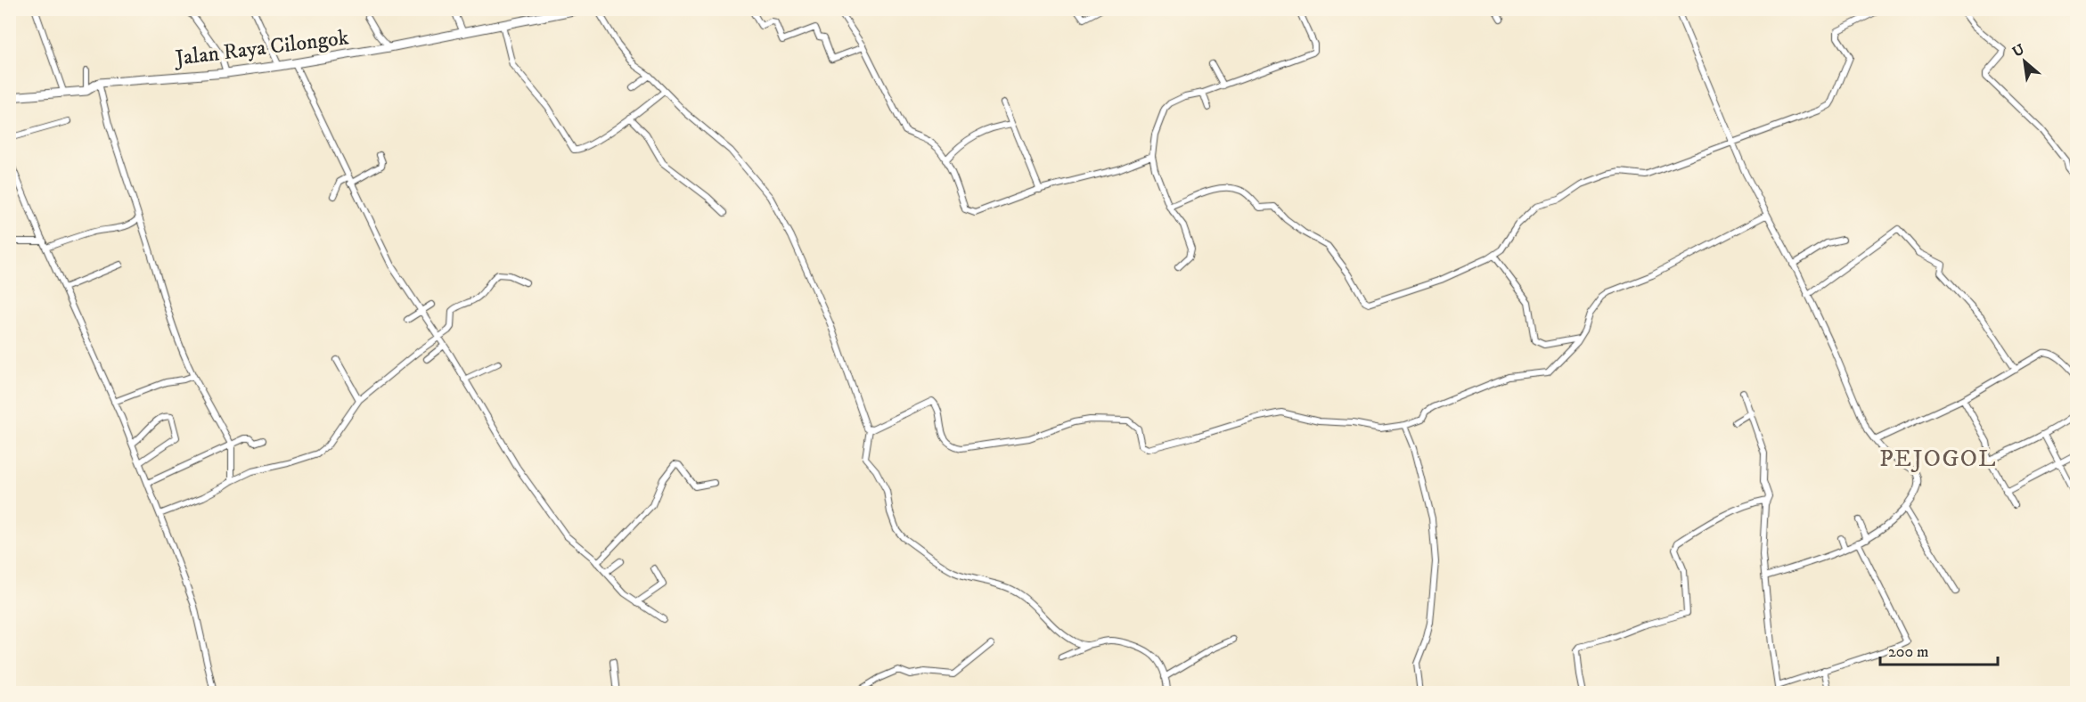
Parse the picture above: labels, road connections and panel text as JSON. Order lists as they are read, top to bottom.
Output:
{
  "streets": {
    "highway": ["Jalan Raya Cilongok"]
  },
  "districts": ["PEJOGOL"],
  "scale_bar": "200 m",
  "north": "top left"
}
